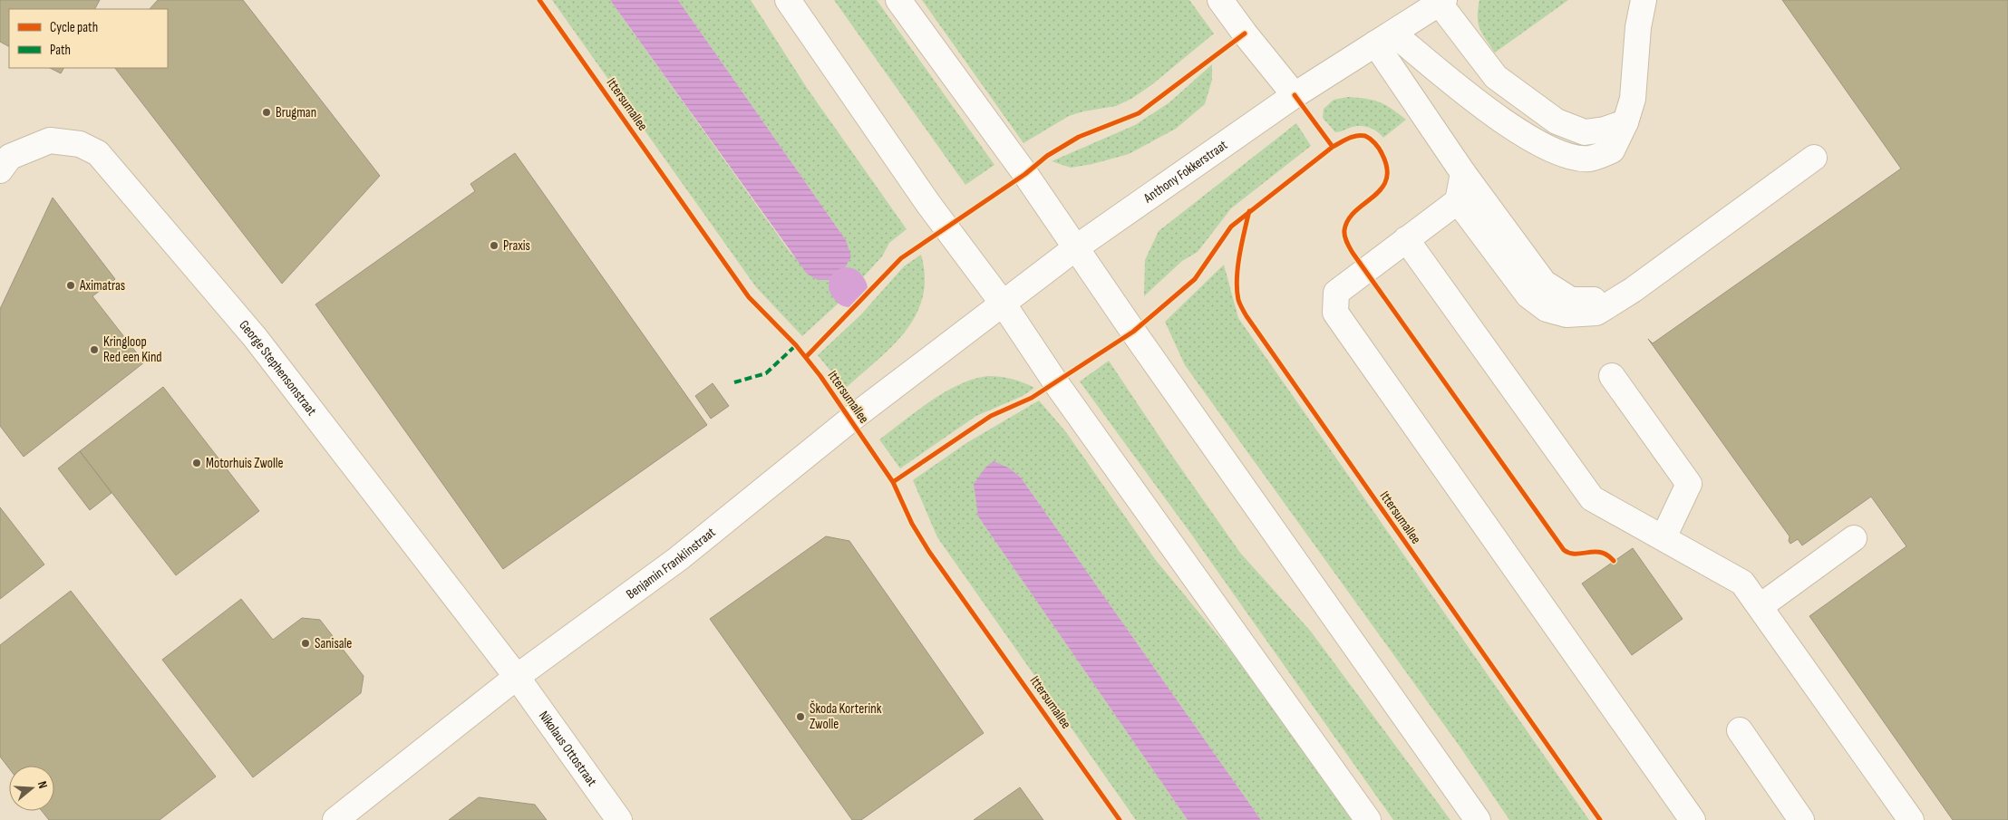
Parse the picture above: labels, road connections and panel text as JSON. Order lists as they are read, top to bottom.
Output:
{
  "streets": {
    "street": [
      "Anthony Fokkerstraat",
      "George Stephensonstraat",
      "Benjamin Franklinstraat",
      "Nikolaus Ottostraat"
    ],
    "cycle path": ["Ittersumallee"]
  },
  "crossings": [
    ["Anthony Fokkerstraat", "Benjamin Franklinstraat"],
    ["George Stephensonstraat", "Benjamin Franklinstraat"],
    ["George Stephensonstraat", "Nikolaus Ottostraat"],
    ["Benjamin Franklinstraat", "Nikolaus Ottostraat"]
  ],
  "places": [
    "Brugman",
    "Praxis",
    "Aximatras",
    "Kringloop Red een Kind",
    "Motorhuis Zwolle",
    "Sanisale",
    "Škoda Korterink Zwolle"
  ],
  "legend": ["Cycle path", "Path"],
  "north": "right"
}
